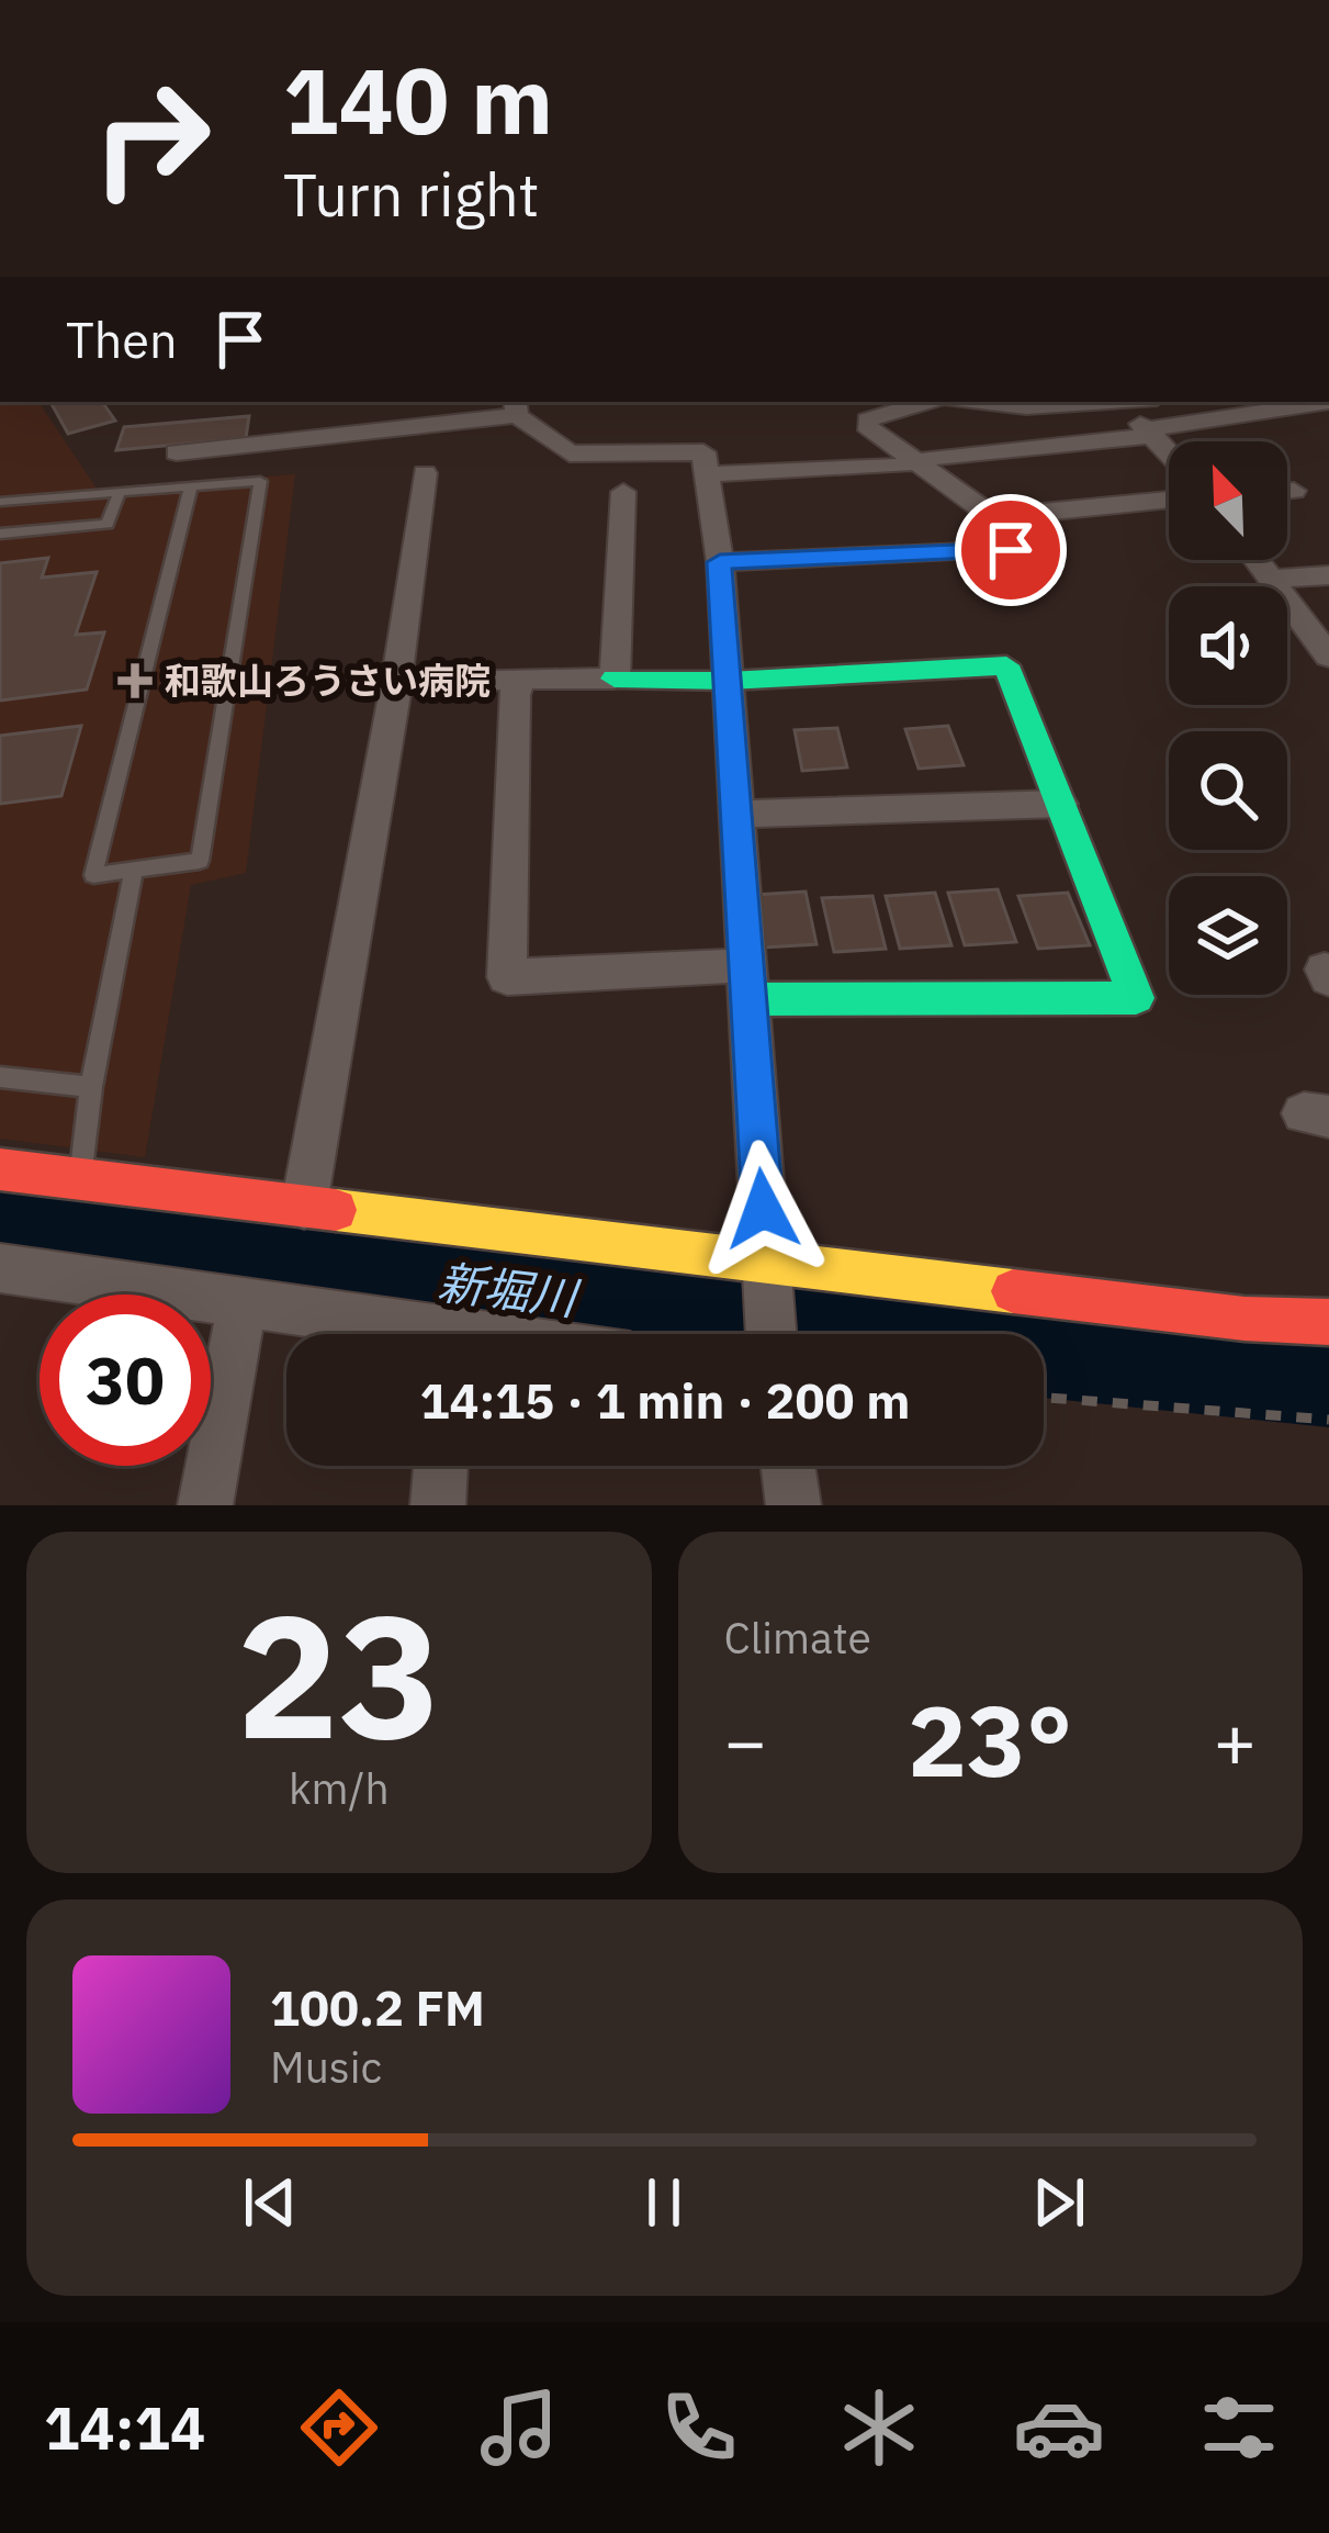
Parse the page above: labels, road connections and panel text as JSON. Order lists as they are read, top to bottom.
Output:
{
  "water": ["新堀川"],
  "places": {
    "health": ["和歌山ろうさい病院"]
  },
  "north": "top left",
  "page": {
    "turn": ["140 m", "Turn right"],
    "then": "Then",
    "limit": "30",
    "trip": "14:15 · 1 min · 200 m",
    "tile": [
      ["23", "km/h"],
      "Climate"
    ],
    "heat": ["−", "23°", "+"],
    "song": ["100.2 FM", "Music"],
    "tabs": "14:14"
  }
}
